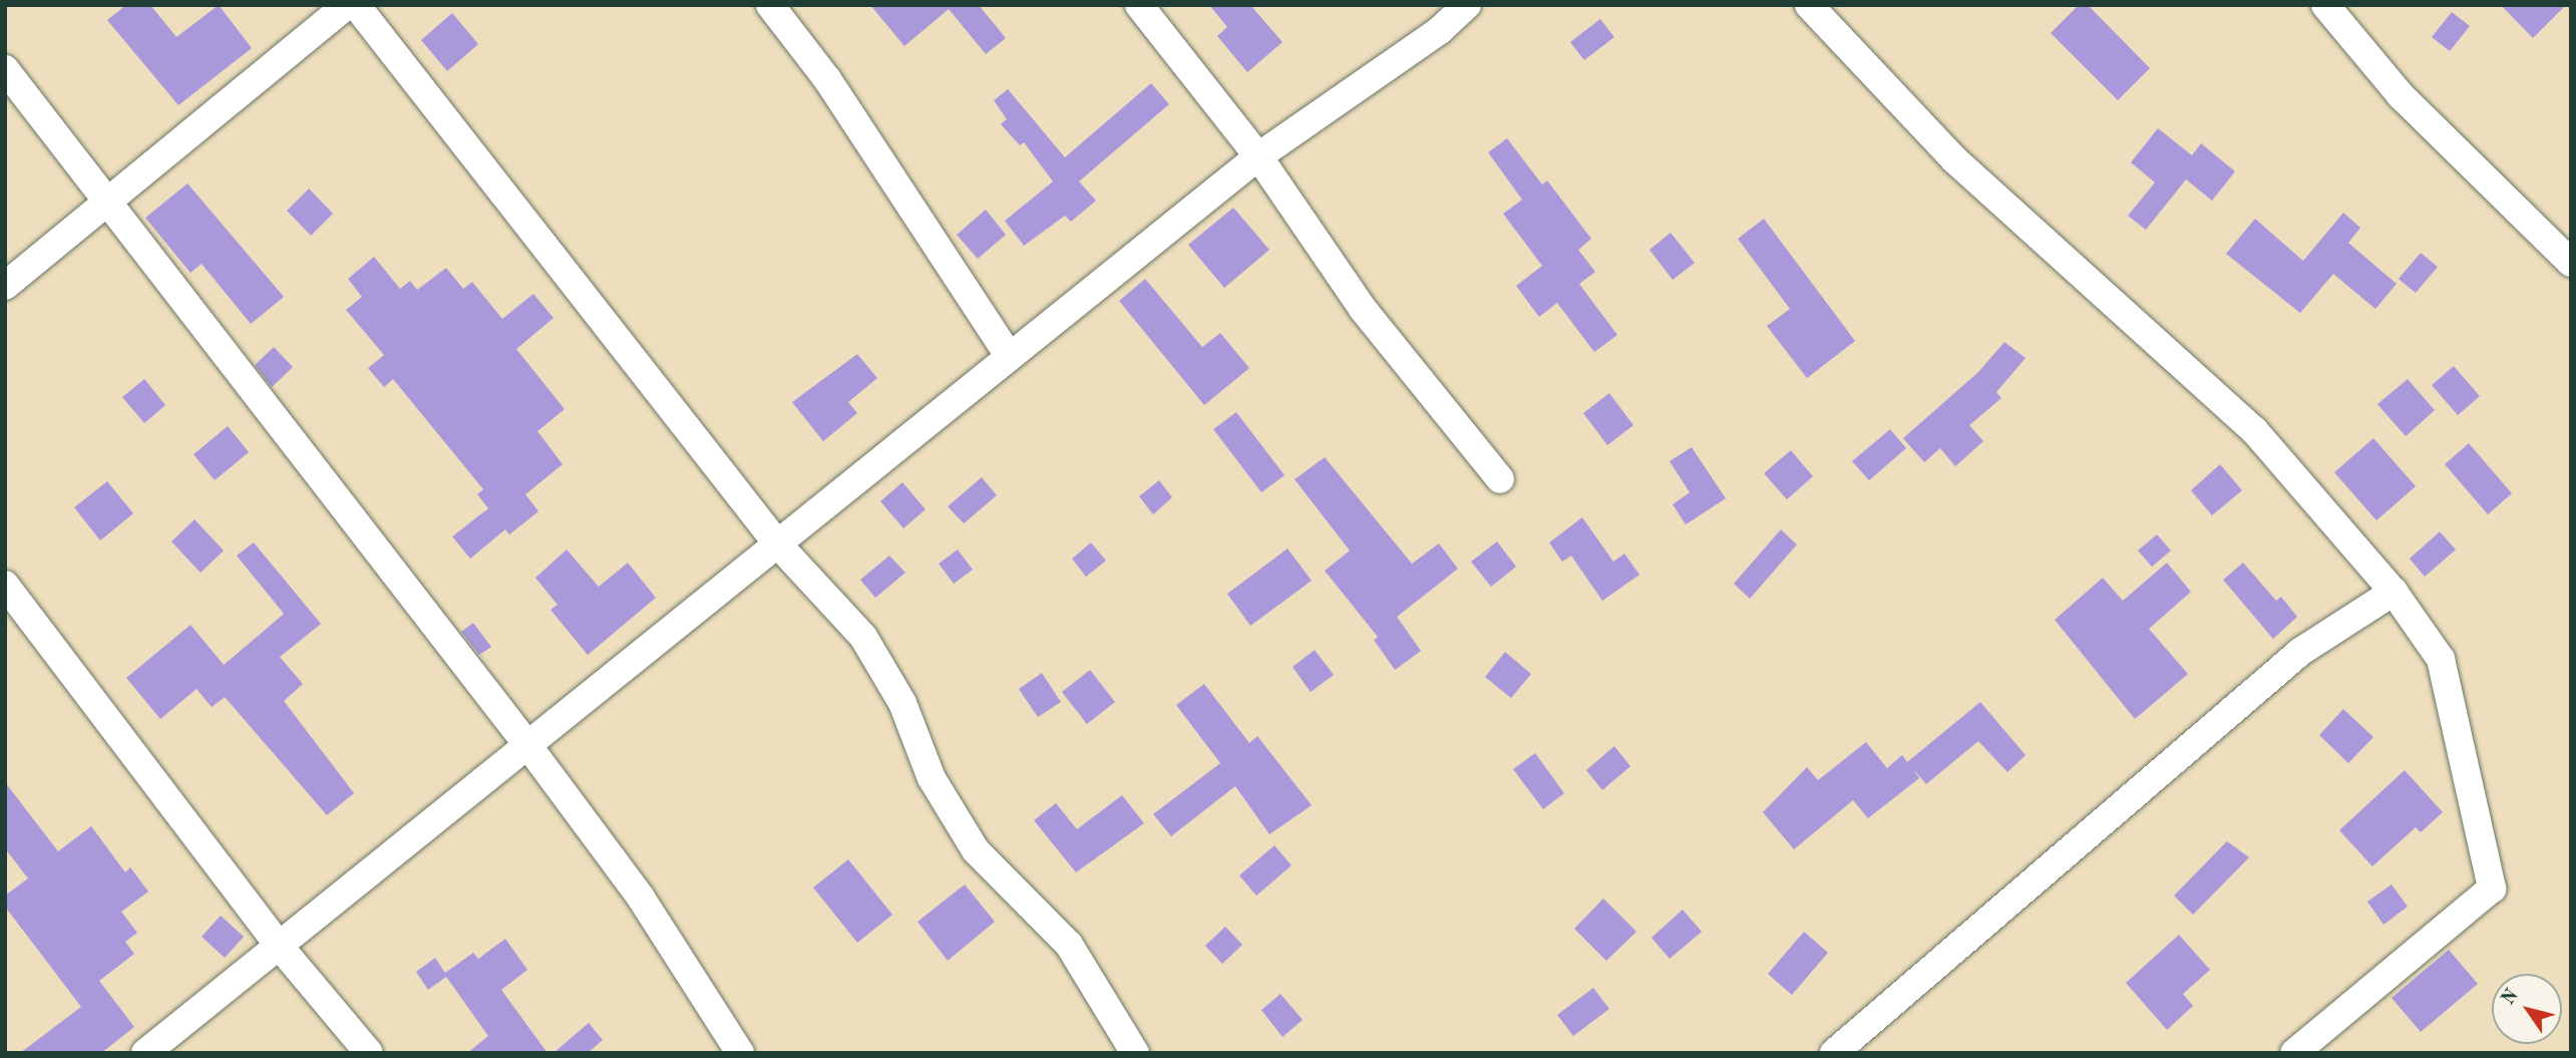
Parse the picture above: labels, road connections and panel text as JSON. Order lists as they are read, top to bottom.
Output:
{
  "north": "top left"
}
